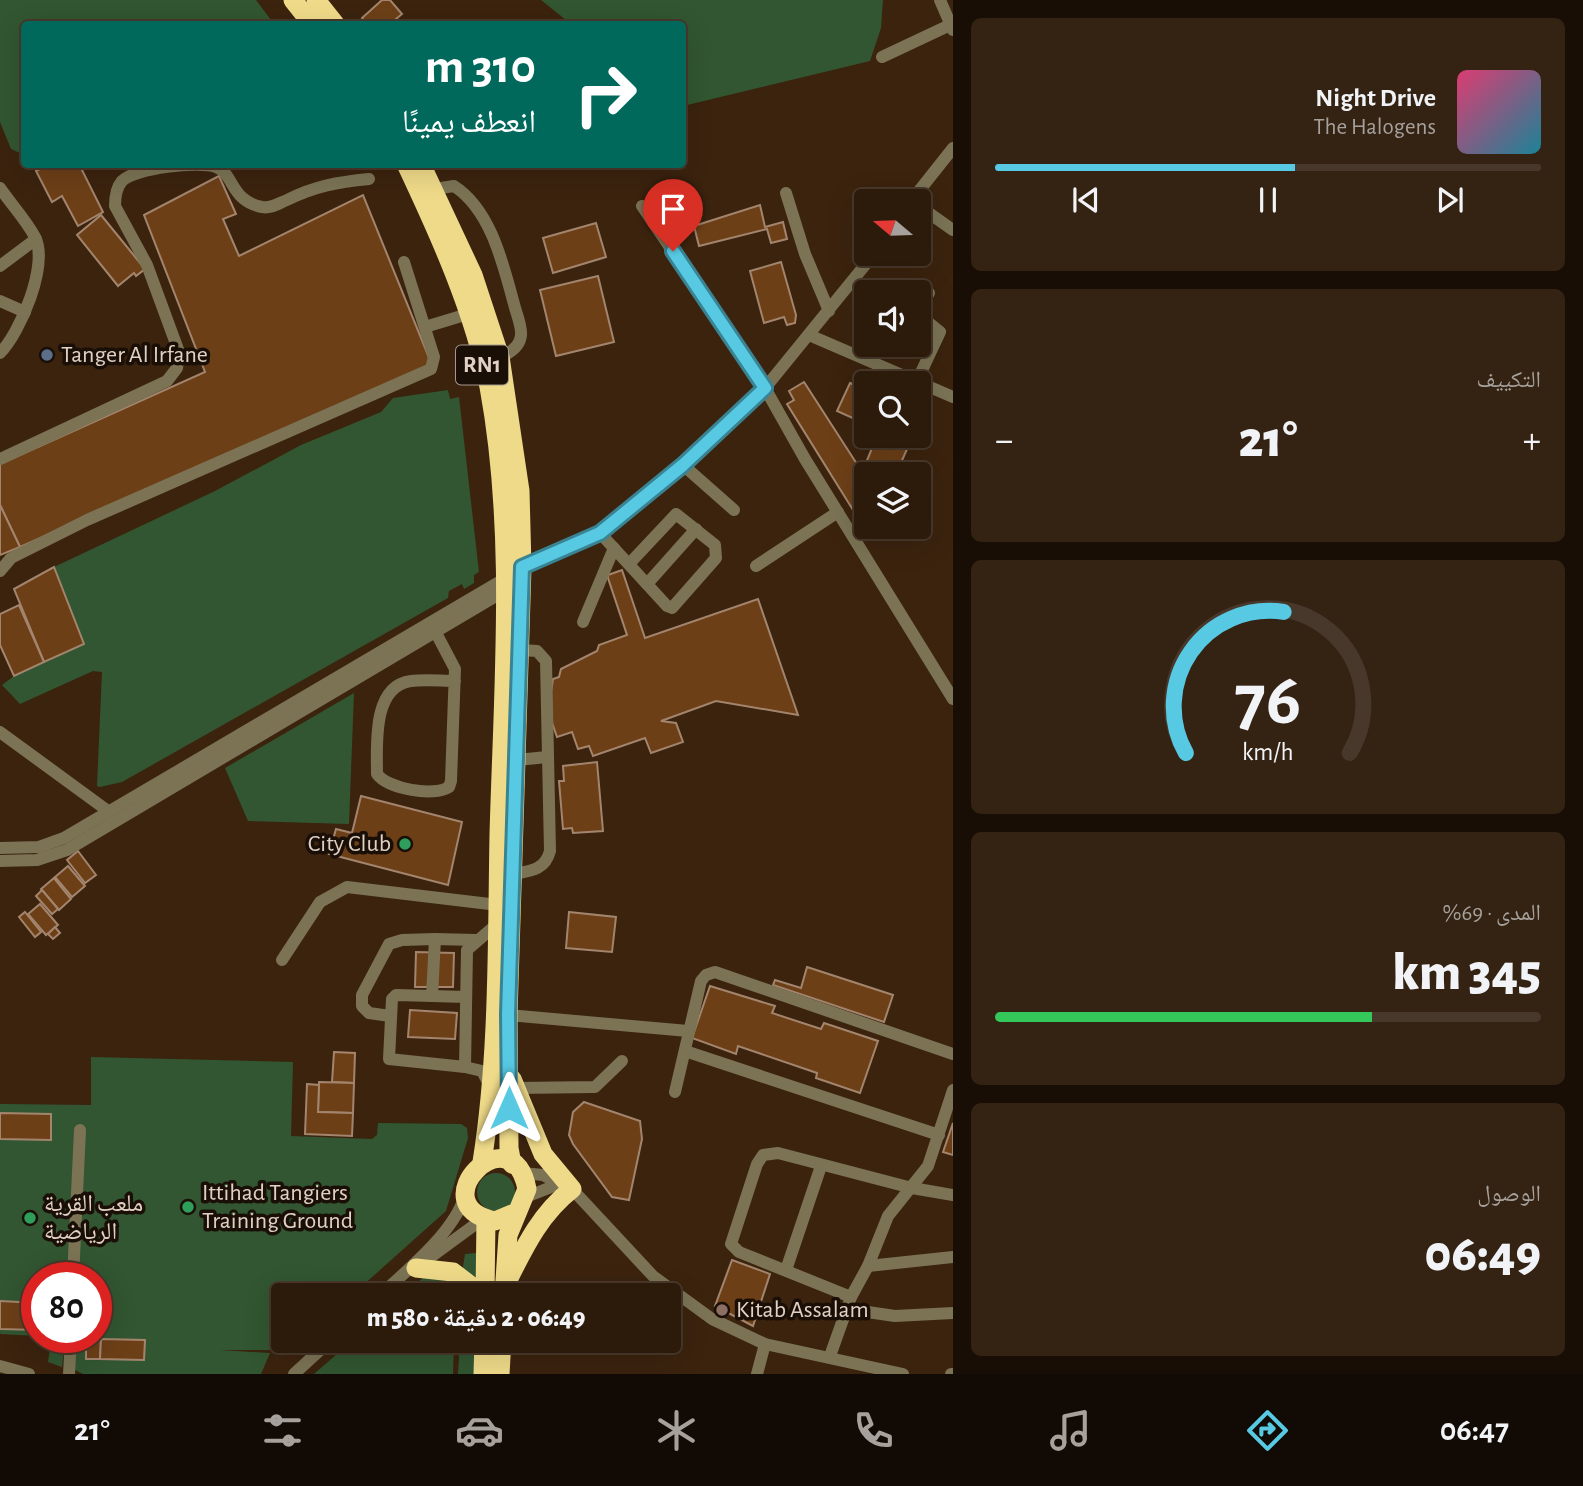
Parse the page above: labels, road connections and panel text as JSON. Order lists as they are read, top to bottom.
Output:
{
  "streets": {
    "highway": ["RN1"]
  },
  "places": [
    "Tanger Al Irfane",
    "City Club",
    "Ittihad Tangiers Training Ground",
    "ملعب القرية الرياضية",
    "Kitab Assalam"
  ],
  "north": "left",
  "page": {
    "turn": ["310 m", "انعطف يمينًا"],
    "song": ["Night Drive", "The Halogens"],
    "tile": [
      "التكييف",
      ["المدى · 69%", "345 km"],
      ["الوصول", "06:49"]
    ],
    "heat": ["−", "21°", "+"],
    "limit": "80",
    "trip": "06:49 · 2 دقيقة · 580 m",
    "tabs": ["06:47", "21°"],
    "gauge": ["76", "km/h"]
  }
}
